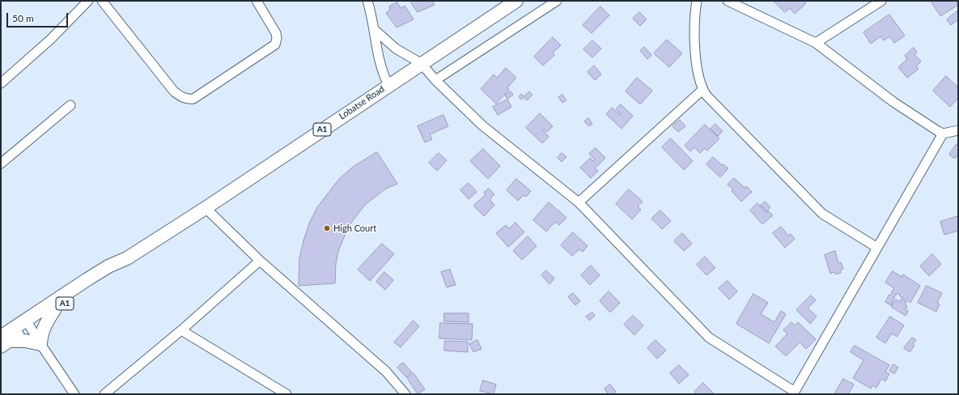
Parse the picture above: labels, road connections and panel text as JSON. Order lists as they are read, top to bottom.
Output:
{
  "streets": {
    "highway": ["Lobatse Road", "A1"]
  },
  "places": ["High Court"],
  "scale_bar": "50 m"
}
